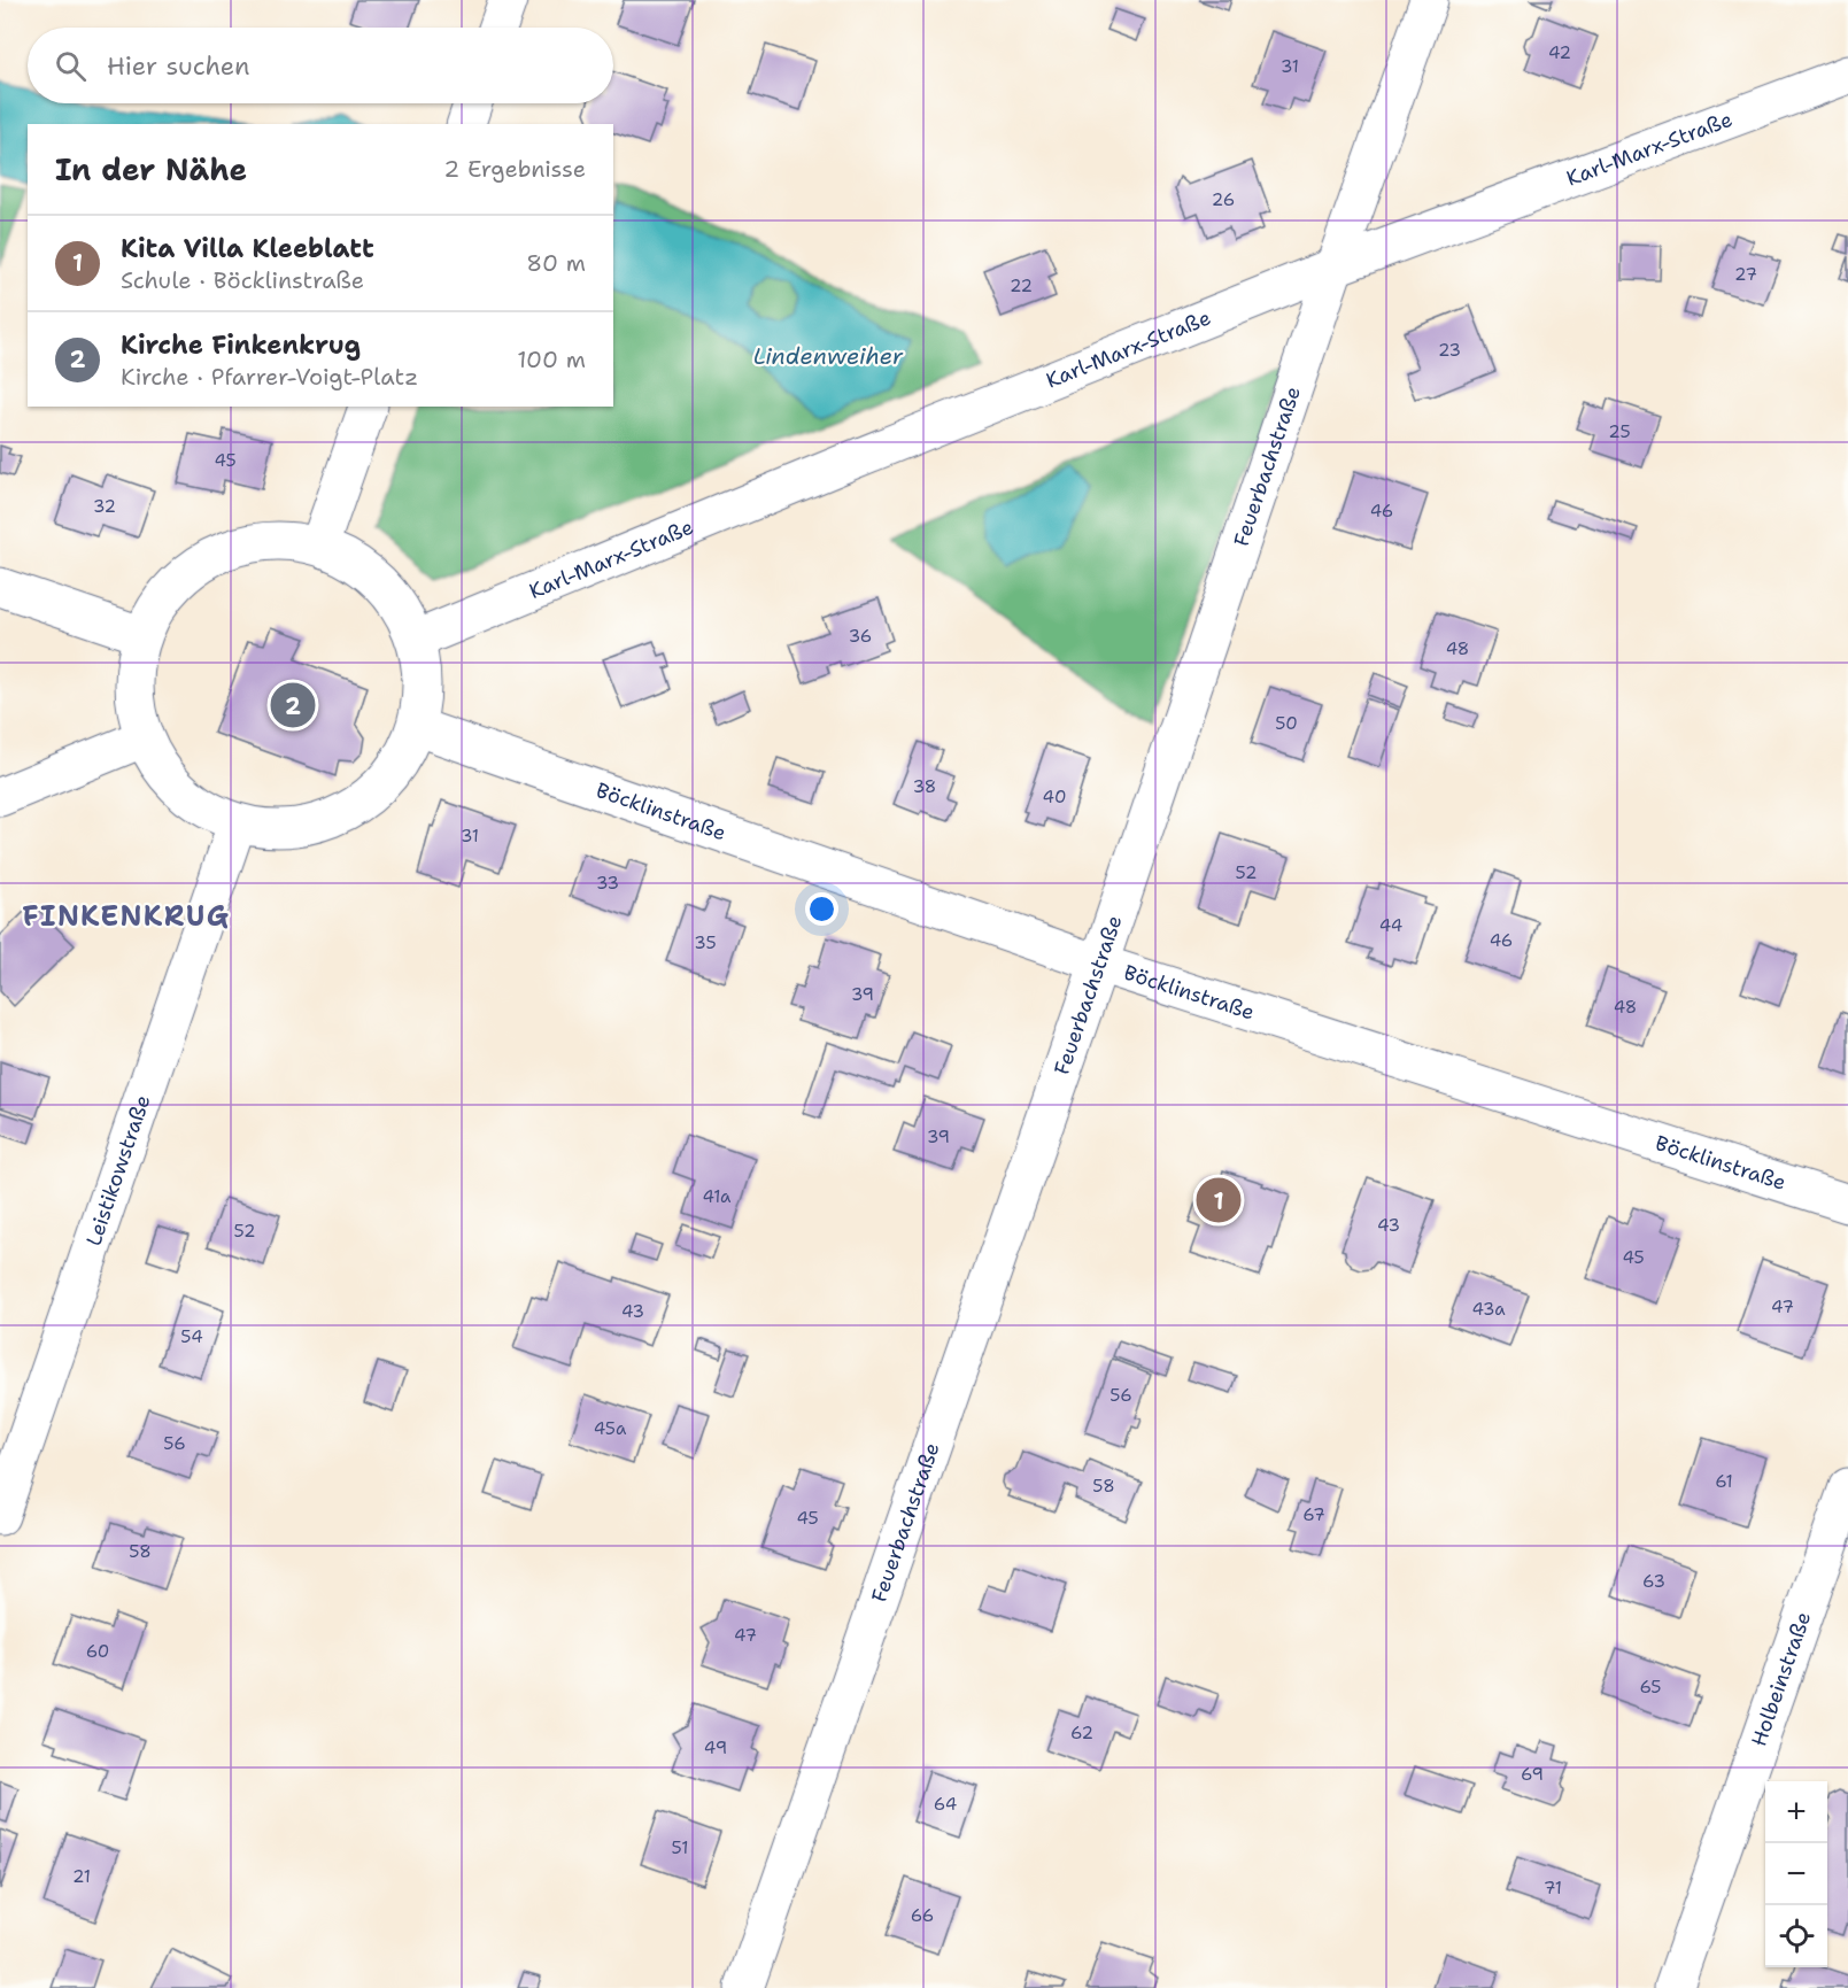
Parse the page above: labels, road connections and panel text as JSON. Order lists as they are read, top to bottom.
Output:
{
  "streets": {
    "street": [
      "Karl-Marx-Straße",
      "Feuerbachstraße",
      "Böcklinstraße",
      "Leistikowstraße",
      "Holbeinstraße"
    ]
  },
  "crossings": [
    ["Karl-Marx-Straße", "Feuerbachstraße"],
    ["Feuerbachstraße", "Böcklinstraße"]
  ],
  "districts": ["FINKENKRUG"],
  "water": ["Lindenweiher"],
  "house_numbers": [
    "42",
    "31",
    "26",
    "27",
    "22",
    "23",
    "25",
    "45",
    "32",
    "46",
    "36",
    "48",
    "50",
    "38",
    "40",
    "31",
    "52",
    "33",
    "44",
    "46",
    "35",
    "39",
    "48",
    "39",
    "41a",
    "43",
    "52",
    "45",
    "47",
    "43a",
    "43",
    "54",
    "56",
    "45a",
    "56",
    "61",
    "58",
    "67",
    "45",
    "58",
    "63",
    "47",
    "60",
    "65",
    "62",
    "49",
    "69",
    "64",
    "51",
    "21",
    "71",
    "66"
  ],
  "page": {
    "search": "Hier suchen",
    "heading": ["In der Nähe", "2 Ergebnisse"],
    "list": [
      {
        "mark": "1",
        "name": "Kita Villa Kleeblatt",
        "note": "Schule · Böcklinstraße",
        "value": "80 m"
      },
      {
        "mark": "2",
        "name": "Kirche Finkenkrug",
        "note": "Kirche · Pfarrer-Voigt-Platz",
        "value": "100 m"
      }
    ],
    "pins": ["2", "1"],
    "map_buttons": ["+", "−"]
  }
}
